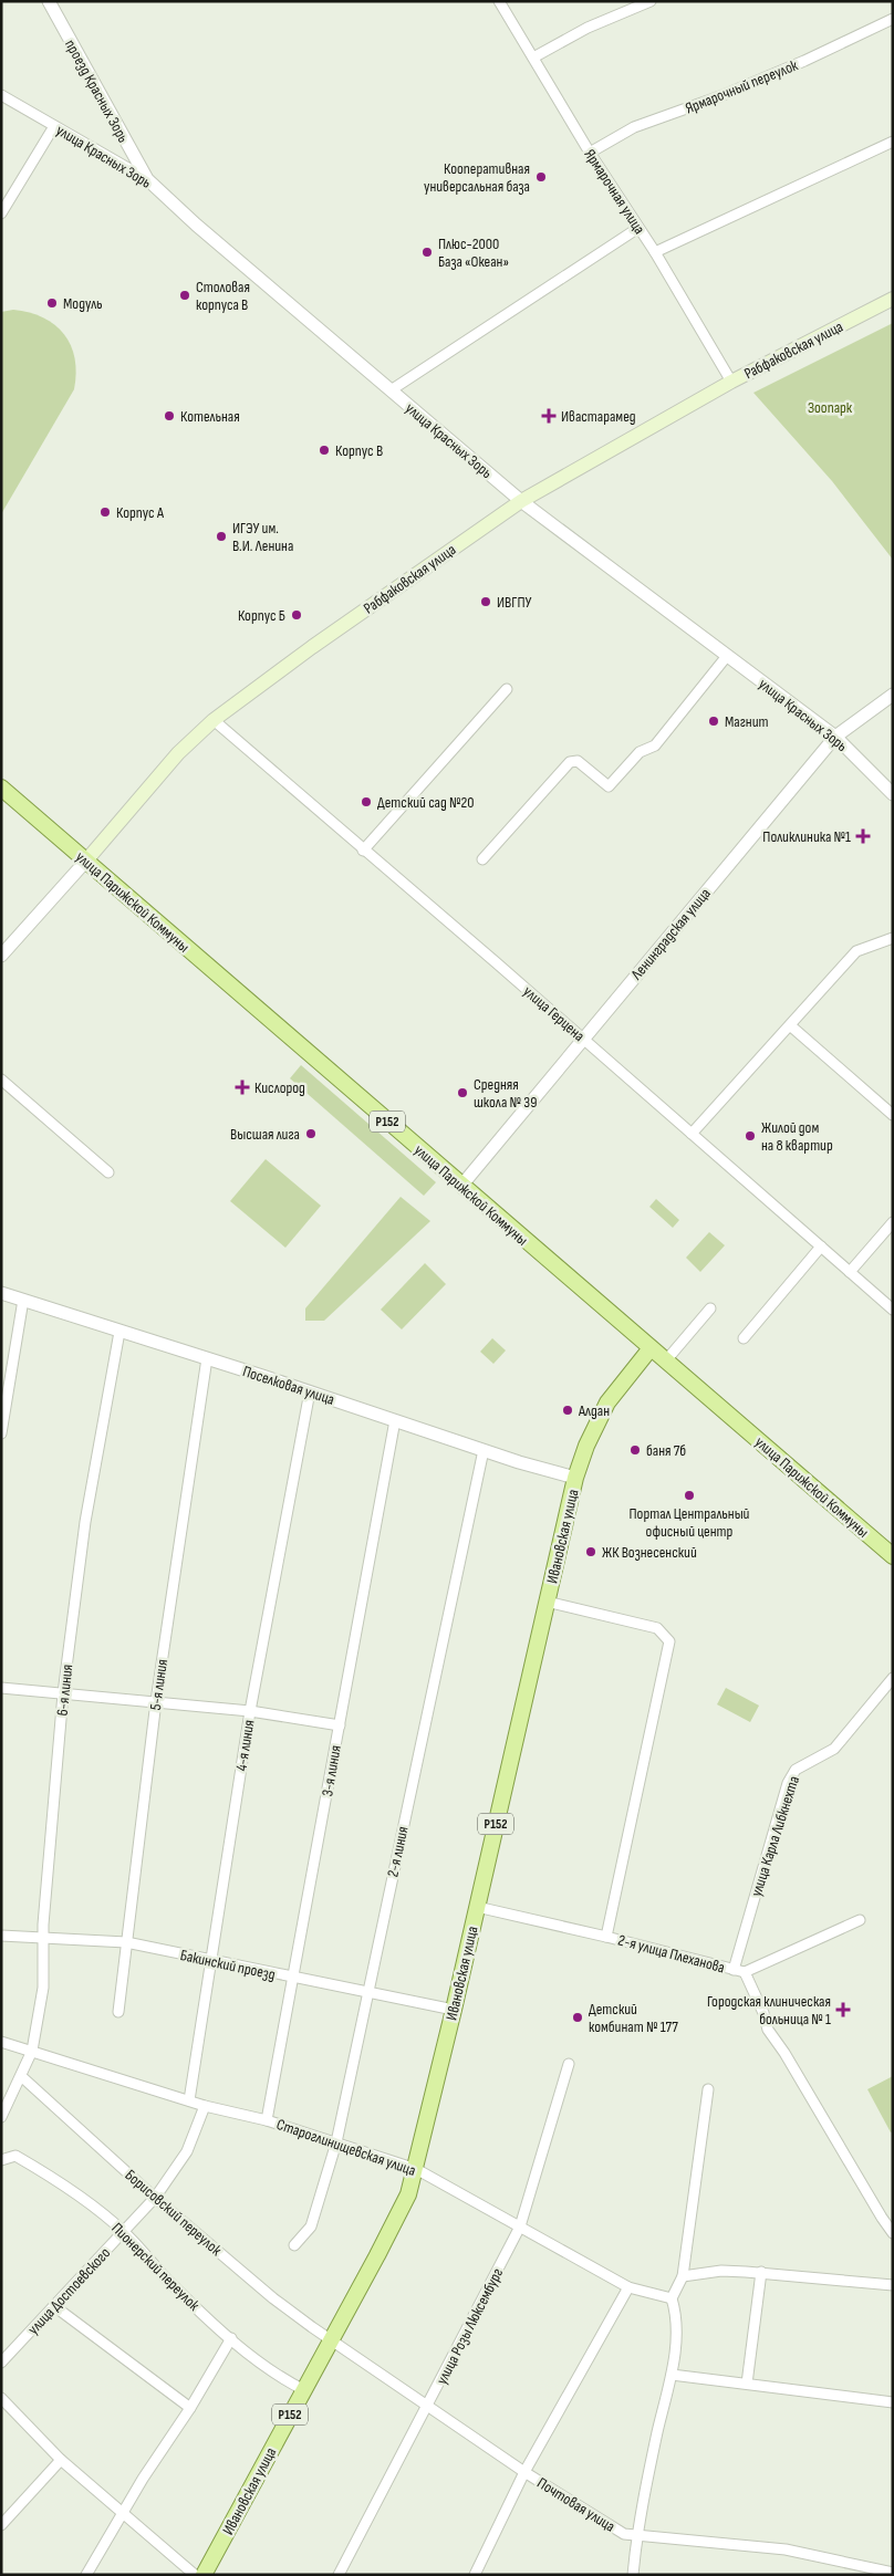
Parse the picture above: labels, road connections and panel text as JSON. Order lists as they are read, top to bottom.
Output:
{
  "streets": {
    "main road": [
      "Рабфаковская улица",
      "улица Парижской Коммуны",
      "Р152",
      "Ивановская улица"
    ],
    "street": [
      "Ярмарочный переулок",
      "проезд Красных Зорь",
      "улица Красных Зорь",
      "Ярмарочная улица",
      "Ленинградская улица",
      "улица Герцена",
      "Поселковая улица",
      "5-я линия",
      "6-я линия",
      "4-я линия",
      "3-я линия",
      "улица Карла Либкнехта",
      "2-я линия",
      "2-я улица Плеханова",
      "Бакинский проезд",
      "Староглинищевская улица",
      "Борисовский переулок",
      "Пионерский переулок",
      "улица Достоевского",
      "улица Розы Люксембург",
      "Почтовая улица"
    ]
  },
  "crossings": [
    ["Ярмарочный переулок", "Ярмарочная улица"],
    ["проезд Красных Зорь", "улица Красных Зорь"],
    ["улица Красных Зорь", "Рабфаковская улица"],
    ["улица Красных Зорь", "Ленинградская улица"],
    ["Ярмарочная улица", "Рабфаковская улица"],
    ["Рабфаковская улица", "улица Парижской Коммуны"],
    ["Рабфаковская улица", "улица Герцена"],
    ["улица Парижской Коммуны", "Ленинградская улица"],
    ["улица Парижской Коммуны", "Ивановская улица"],
    ["Ленинградская улица", "улица Герцена"],
    ["Поселковая улица", "Ивановская улица"],
    ["Поселковая улица", "5-я линия"],
    ["Поселковая улица", "6-я линия"],
    ["Поселковая улица", "4-я линия"],
    ["Поселковая улица", "3-я линия"],
    ["Поселковая улица", "2-я линия"],
    ["Ивановская улица", "2-я улица Плеханова"],
    ["Ивановская улица", "Бакинский проезд"],
    ["Ивановская улица", "Староглинищевская улица"],
    ["Ивановская улица", "Борисовский переулок"],
    ["Ивановская улица", "Пионерский переулок"],
    ["Ивановская улица", "Почтовая улица"],
    ["5-я линия", "Бакинский проезд"],
    ["6-я линия", "Бакинский проезд"],
    ["6-я линия", "Староглинищевская улица"],
    ["6-я линия", "Борисовский переулок"],
    ["4-я линия", "Бакинский проезд"],
    ["4-я линия", "Староглинищевская улица"],
    ["3-я линия", "Бакинский проезд"],
    ["3-я линия", "Староглинищевская улица"],
    ["улица Карла Либкнехта", "2-я улица Плеханова"],
    ["2-я линия", "Бакинский проезд"],
    ["2-я линия", "Староглинищевская улица"],
    ["Староглинищевская улица", "улица Достоевского"],
    ["Староглинищевская улица", "улица Розы Люксембург"],
    ["Борисовский переулок", "улица Достоевского"],
    ["Борисовский переулок", "Почтовая улица"],
    ["Пионерский переулок", "улица Достоевского"],
    ["улица Розы Люксембург", "Почтовая улица"]
  ],
  "parks": ["Зоопарк"],
  "places": {
    "other": [
      "Кооперативная универсальная база",
      "Плюс-2000 База «Океан»",
      "Столовая корпуса В",
      "Модуль",
      "Котельная",
      "Корпус В",
      "Корпус А",
      "ИГЭУ им. В.И. Ленина",
      "ИВГПУ",
      "Корпус Б",
      "Магнит",
      "Детский сад №20",
      "Средняя школа № 39",
      "Высшая лига",
      "Жилой дом на 8 квартир",
      "Алдан",
      "баня 7б",
      "Портал Центральный офисный центр",
      "ЖК Вознесенский",
      "Детский комбинат № 177"
    ],
    "health": [
      "Ивастарамед",
      "Поликлиника №1",
      "Кислород",
      "Городская клиническая больница № 1"
    ]
  }
}
